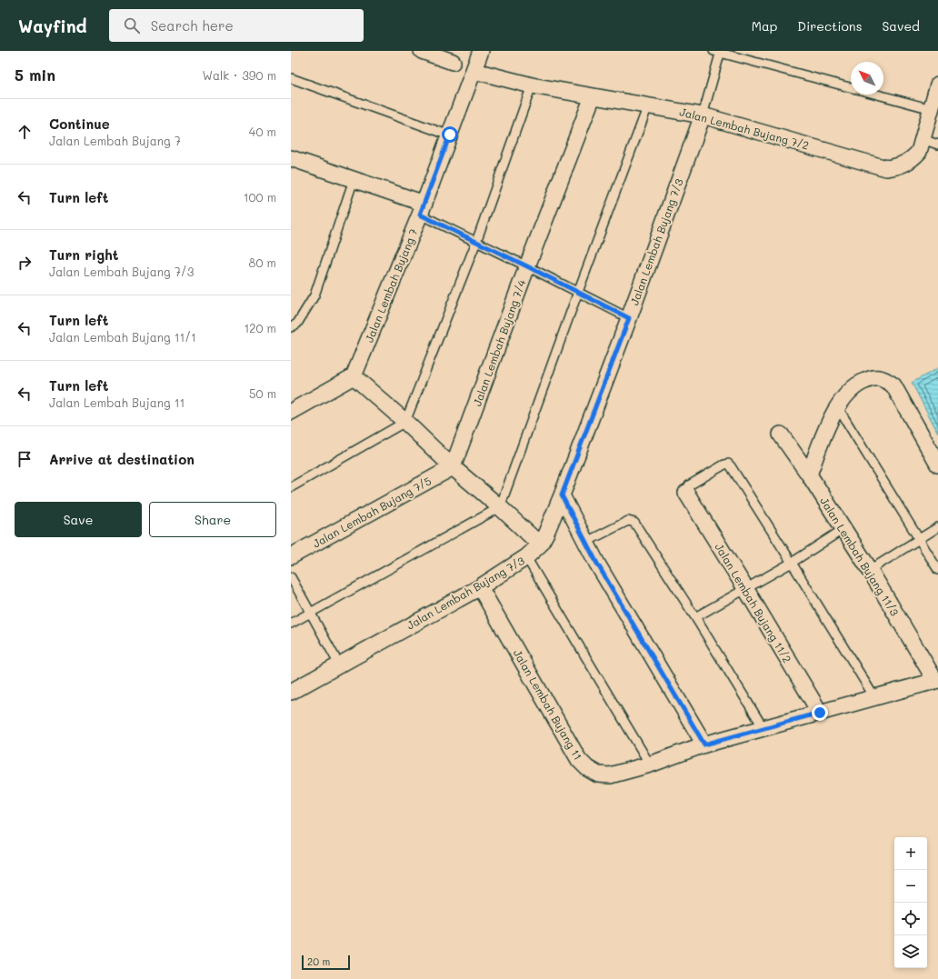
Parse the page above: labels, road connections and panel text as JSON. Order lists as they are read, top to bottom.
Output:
{
  "streets": {
    "street": [
      "Jalan Lembah Bujang 7/2",
      "Jalan Lembah Bujang 7/3",
      "Jalan Lembah Bujang 7",
      "Jalan Lembah Bujang 7/4",
      "Jalan Lembah Bujang 7/5",
      "Jalan Lembah Bujang 11/3",
      "Jalan Lembah Bujang 11/2",
      "Jalan Lembah Bujang 11"
    ]
  },
  "crossings": [
    ["Jalan Lembah Bujang 7/2", "Jalan Lembah Bujang 7/3"],
    ["Jalan Lembah Bujang 7/2", "Jalan Lembah Bujang 7"],
    ["Jalan Lembah Bujang 7/2", "Jalan Lembah Bujang 7/4"],
    ["Jalan Lembah Bujang 7/3", "Jalan Lembah Bujang 11"],
    ["Jalan Lembah Bujang 7/4", "Jalan Lembah Bujang 7/5"],
    ["Jalan Lembah Bujang 11/3", "Jalan Lembah Bujang 11"],
    ["Jalan Lembah Bujang 11/2", "Jalan Lembah Bujang 11"]
  ],
  "scale_bar": "20 m",
  "north": "top left",
  "page": {
    "header": "Wayfind",
    "search": "Search here",
    "nav": ["Map", "Directions", "Saved"],
    "heading": ["5 min", "Walk · 390 m"],
    "list": [
      ["Continue", "Jalan Lembah Bujang 7", "40 m"],
      ["Turn left", "100 m"],
      ["Turn right", "Jalan Lembah Bujang 7/3", "80 m"],
      ["Turn left", "Jalan Lembah Bujang 11/1", "120 m"],
      ["Turn left", "Jalan Lembah Bujang 11", "50 m"],
      "Arrive at destination"
    ],
    "buttons": ["Save", "Share"],
    "map_buttons": ["+", "−"],
    "scale": "20 m"
  }
}
